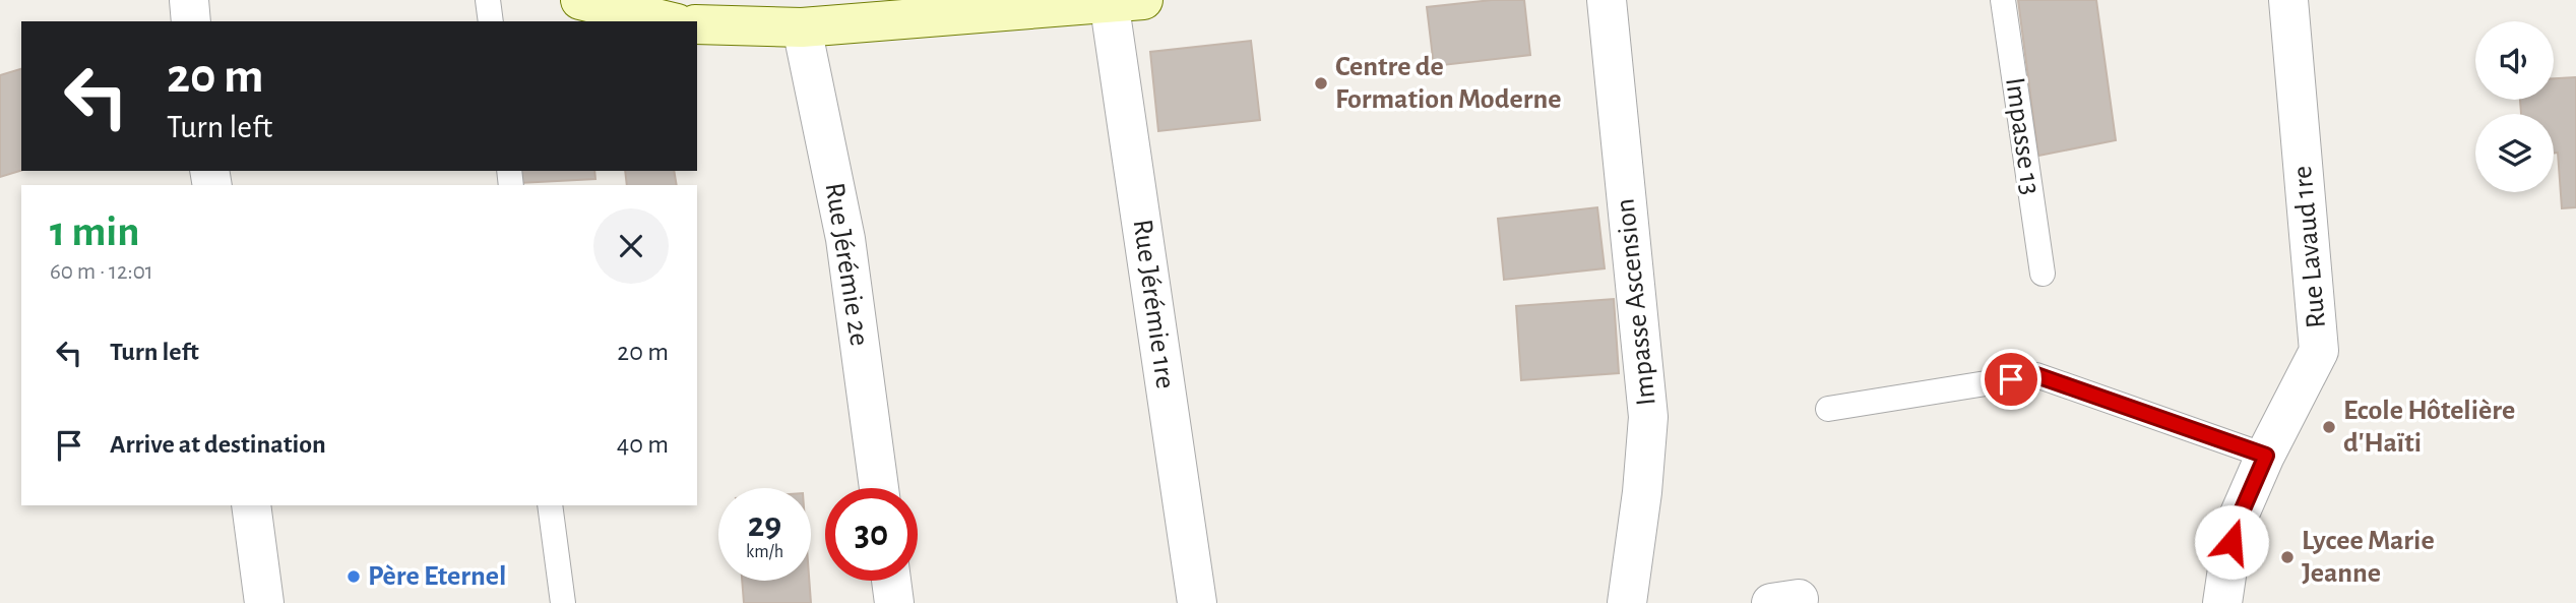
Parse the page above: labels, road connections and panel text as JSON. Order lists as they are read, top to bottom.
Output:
{
  "streets": {
    "street": [
      "Rue Lavaud 1re",
      "Rue Jérémie 2e",
      "Impasse Ascension",
      "Rue Jérémie 1re"
    ],
    "lane": ["Impasse 13"]
  },
  "places": [
    "Centre de Formation Moderne",
    "Ecole Hôtelière d'Haïti",
    "Lycee Marie Jeanne",
    "Père Eternel"
  ],
  "page": {
    "turn": ["20 m", "Turn left"],
    "heading": ["1 min", "60 m · 12:01"],
    "list": [
      {
        "name": "Turn left",
        "value": "20 m"
      },
      {
        "name": "Arrive at destination",
        "value": "40 m"
      }
    ],
    "speed": "29 km/h",
    "limit": "30"
  }
}
